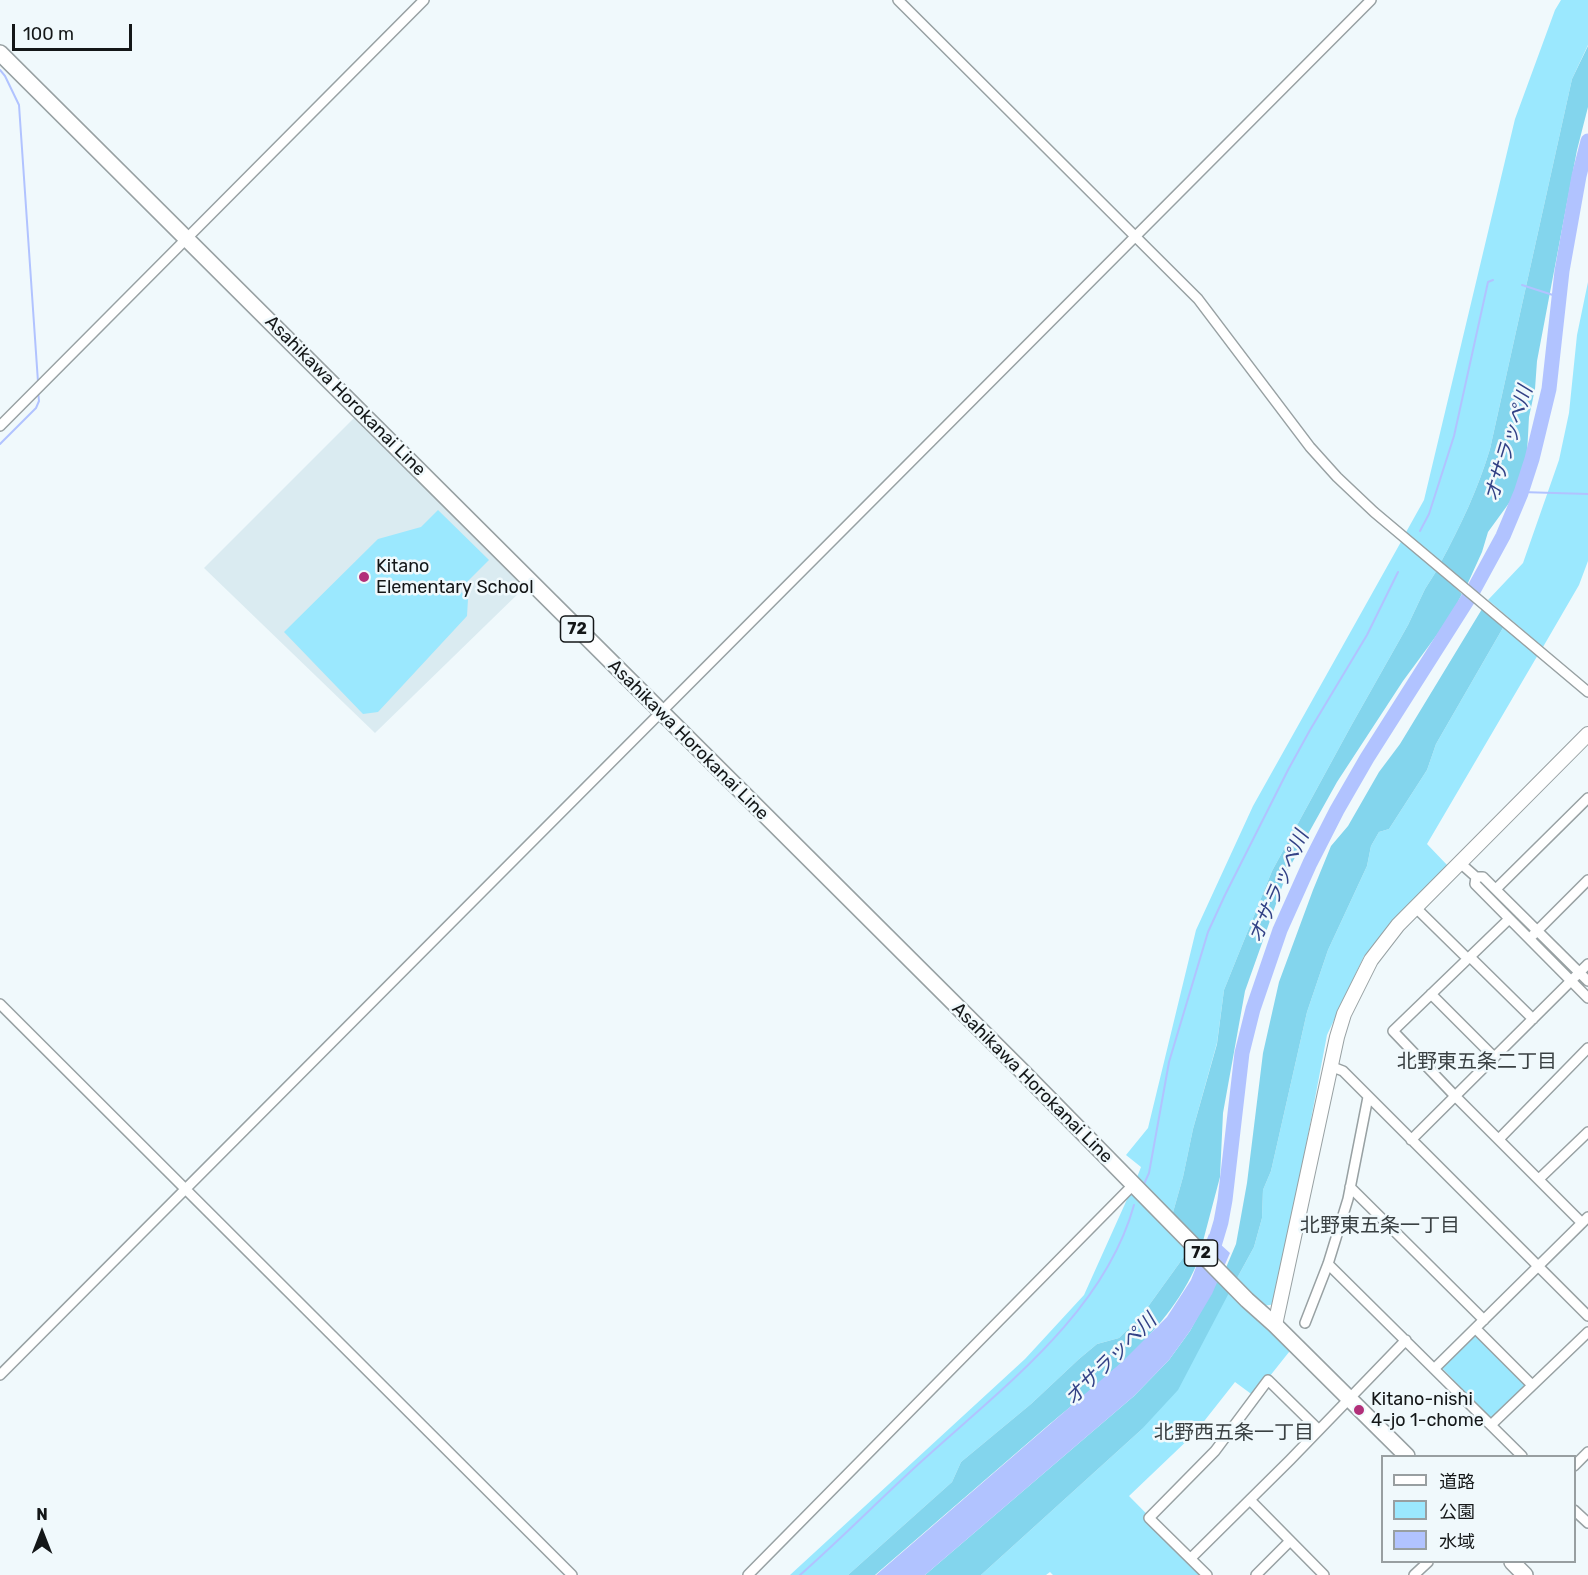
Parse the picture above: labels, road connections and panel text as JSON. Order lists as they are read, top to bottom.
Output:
{
  "streets": {
    "main road": ["Asahikawa Horokanai Line", "72"]
  },
  "crossings": [
    ["Asahikawa Horokanai Line", "72"]
  ],
  "districts": ["北野東五条二丁目", "北野東五条一丁目", "北野西五条一丁目"],
  "water": ["オサラッペ川"],
  "places": ["Kitano Elementary School", "Kitano-nishi 4-jo 1-chome"],
  "legend": ["道路", "公園", "水域"],
  "scale_bar": "100 m",
  "north": "top"
}
